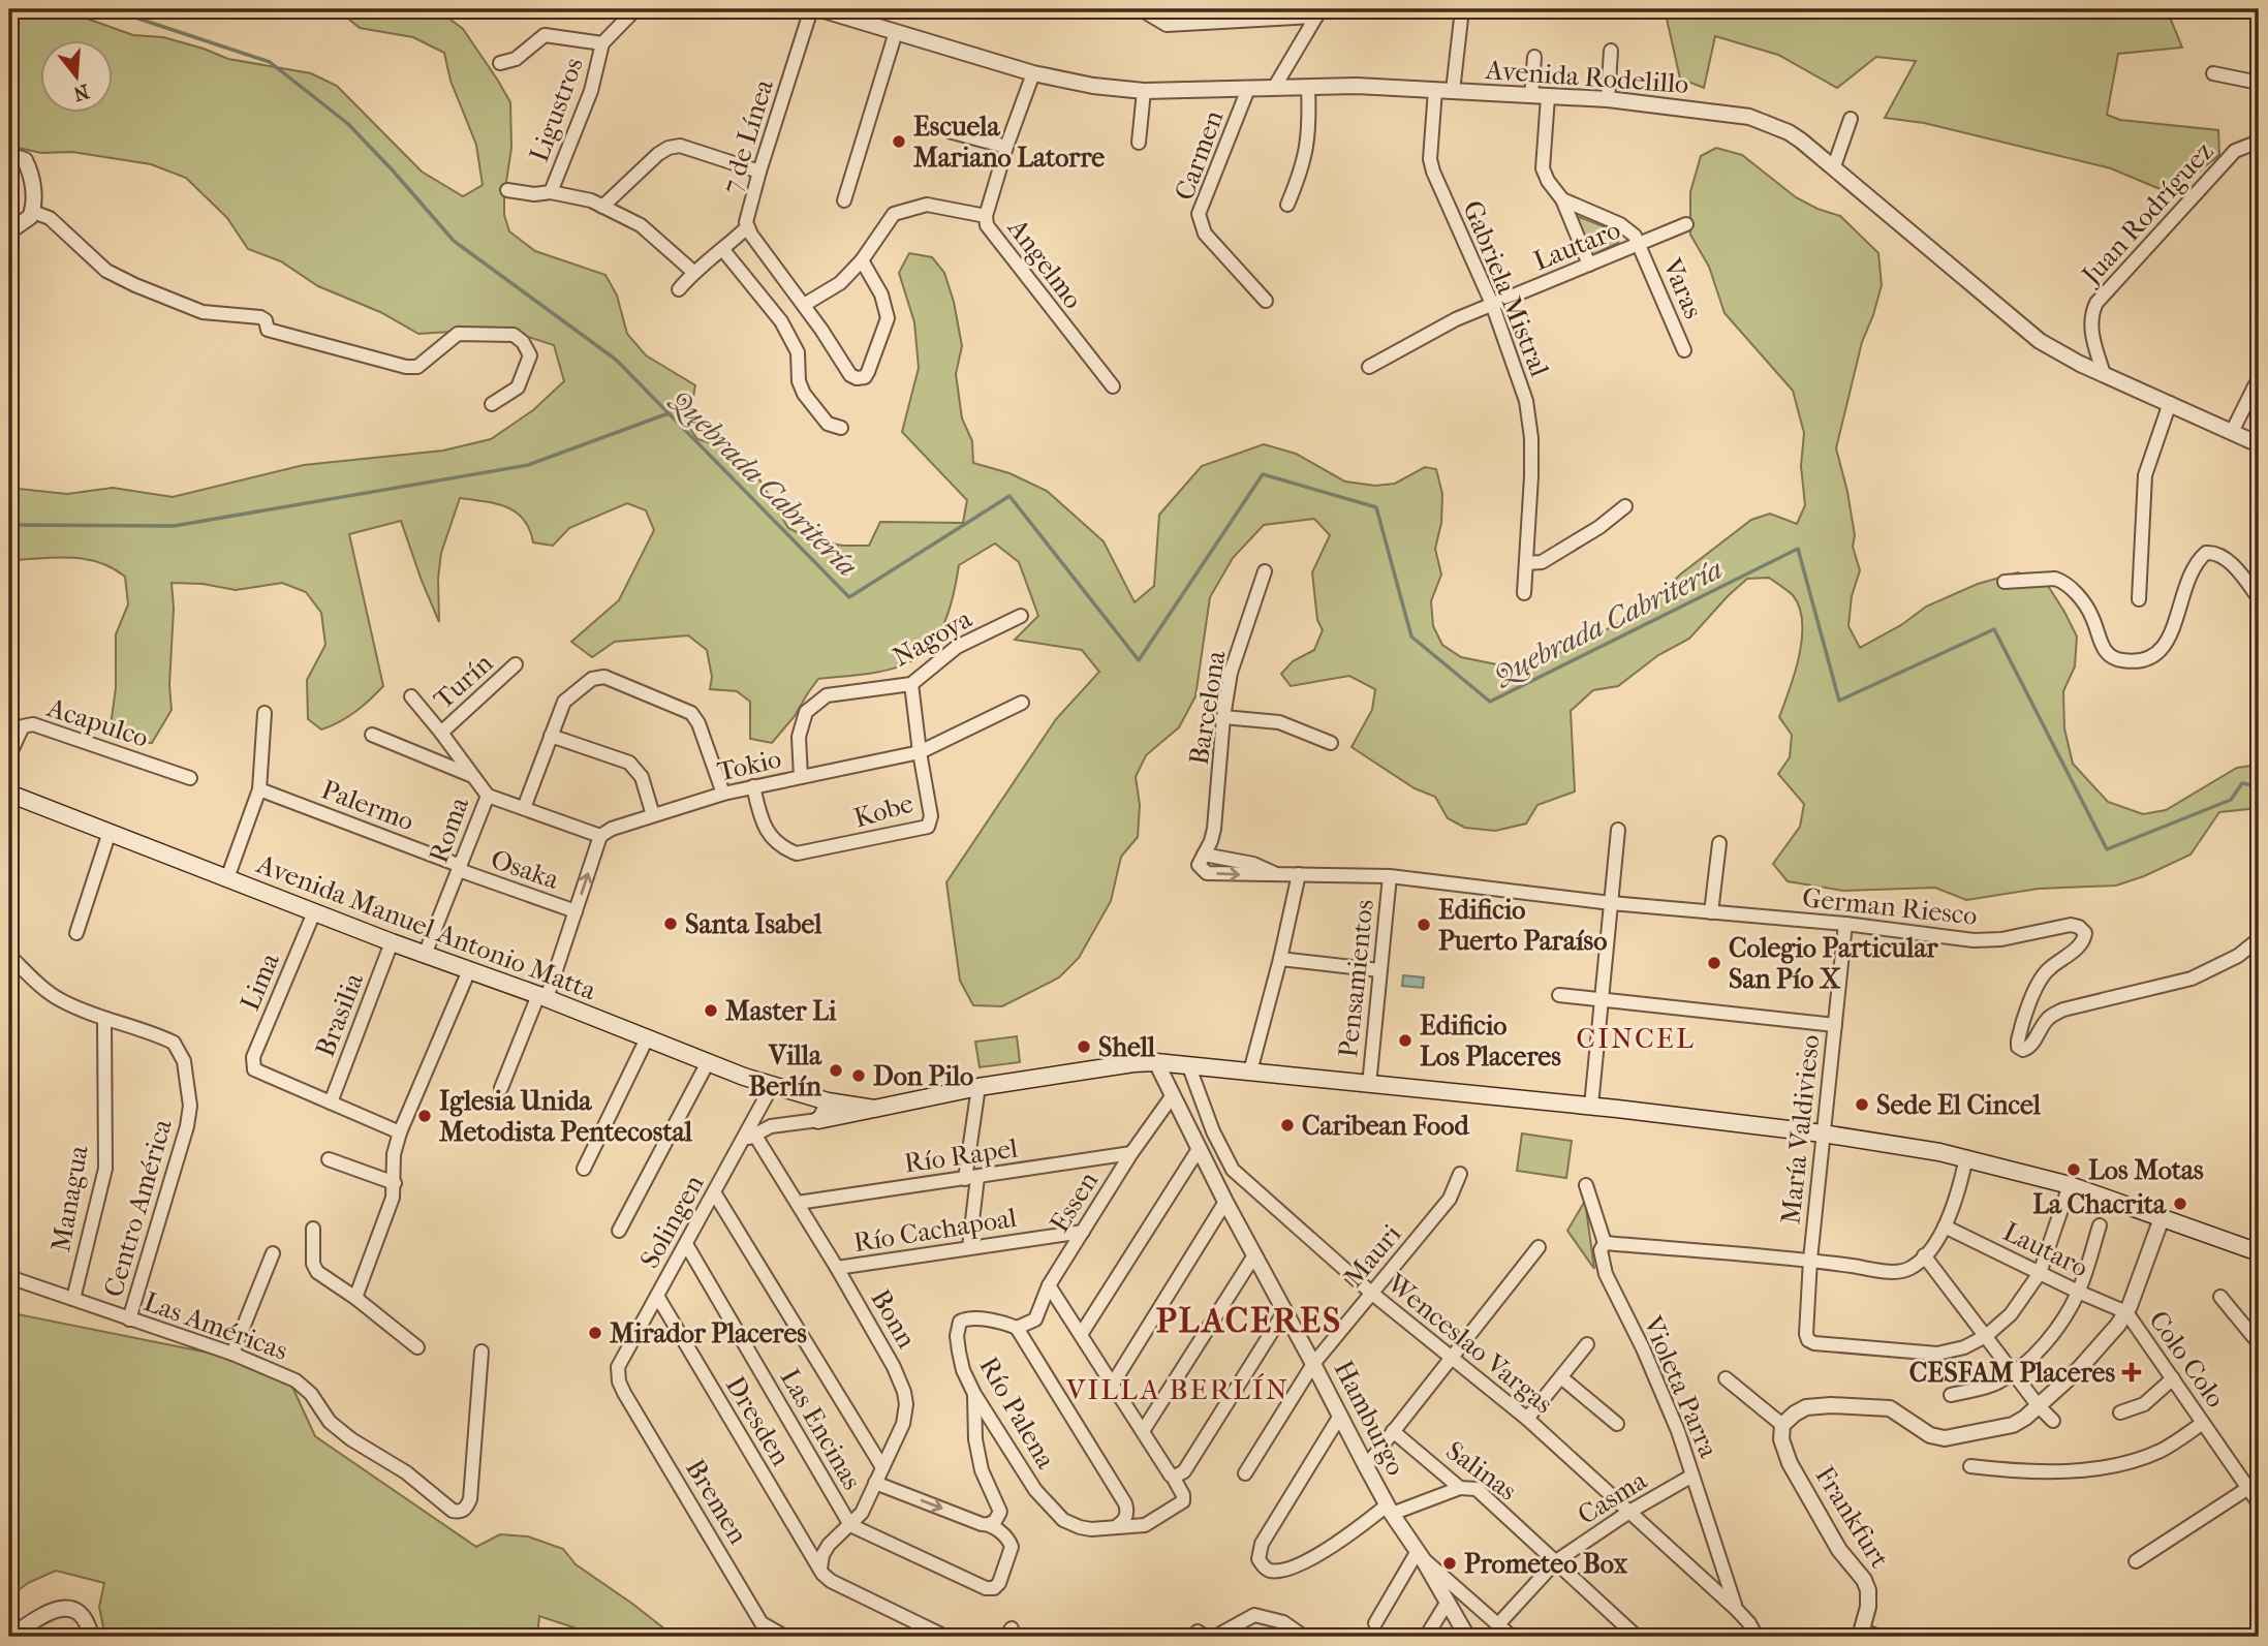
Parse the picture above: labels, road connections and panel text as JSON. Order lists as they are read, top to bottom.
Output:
{
  "streets": {
    "main road": ["Avenida Manuel Antonio Matta"],
    "street": [
      "Avenida Rodelillo",
      "Ligustros",
      "7 de Línea",
      "Carmen",
      "Juan Rodríguez",
      "Lautaro",
      "Angelmo",
      "Gabriela Mistral",
      "Varas",
      "Nagoya",
      "Turín",
      "Barcelona",
      "Acapulco",
      "Tokio",
      "Palermo",
      "Kobe",
      "Roma",
      "Osaka",
      "German Riesco",
      "Pensamientos",
      "Lima",
      "Brasilia",
      "María Valdivieso",
      "Río Rapel",
      "Managua",
      "Essen",
      "Centro América",
      "Solingen",
      "Río Cachapoal",
      "Mauri",
      "Bonn",
      "Las Américas",
      "Wenceslao Vargas",
      "Colo Colo",
      "Violeta Parra",
      "Río Palena",
      "Hamburgo",
      "Dresden",
      "Las Encinas",
      "Salinas",
      "Casma",
      "Bremen",
      "Frankfurt"
    ]
  },
  "crossings": [
    ["Avenida Rodelillo", "Carmen"],
    ["Avenida Rodelillo", "Juan Rodríguez"],
    ["Avenida Rodelillo", "Angelmo"],
    ["Avenida Rodelillo", "Gabriela Mistral"],
    ["Lautaro", "Gabriela Mistral"],
    ["Lautaro", "Varas"],
    ["Lautaro", "Colo Colo"],
    ["Nagoya", "Tokio"],
    ["Nagoya", "Kobe"],
    ["Turín", "Roma"],
    ["Barcelona", "German Riesco"],
    ["Tokio", "Kobe"],
    ["Palermo", "Roma"],
    ["Palermo", "Osaka"],
    ["Roma", "Osaka"],
    ["Roma", "Avenida Manuel Antonio Matta"],
    ["German Riesco", "Pensamientos"],
    ["German Riesco", "María Valdivieso"],
    ["Avenida Manuel Antonio Matta", "Pensamientos"],
    ["Avenida Manuel Antonio Matta", "Lima"],
    ["Avenida Manuel Antonio Matta", "Brasilia"],
    ["Avenida Manuel Antonio Matta", "María Valdivieso"],
    ["Avenida Manuel Antonio Matta", "Solingen"],
    ["Avenida Manuel Antonio Matta", "Wenceslao Vargas"],
    ["Avenida Manuel Antonio Matta", "Hamburgo"],
    ["Lima", "Brasilia"],
    ["Río Rapel", "Essen"],
    ["Río Rapel", "Bonn"],
    ["Managua", "Centro América"],
    ["Managua", "Las Américas"],
    ["Essen", "Río Cachapoal"],
    ["Essen", "Río Palena"],
    ["Essen", "Hamburgo"],
    ["Centro América", "Las Américas"],
    ["Solingen", "Bonn"],
    ["Solingen", "Dresden"],
    ["Solingen", "Las Encinas"],
    ["Solingen", "Bremen"],
    ["Río Cachapoal", "Bonn"],
    ["Mauri", "Wenceslao Vargas"],
    ["Mauri", "Hamburgo"],
    ["Bonn", "Dresden"],
    ["Bonn", "Las Encinas"],
    ["Wenceslao Vargas", "Violeta Parra"],
    ["Wenceslao Vargas", "Casma"],
    ["Violeta Parra", "Casma"],
    ["Salinas", "Casma"]
  ],
  "districts": ["CINCEL", "PLACERES", "VILLA BERLÍN"],
  "water": ["Quebrada Cabritería"],
  "places": {
    "other": [
      "Escuela Mariano Latorre",
      "Santa Isabel",
      "Edificio Puerto Paraíso",
      "Colegio Particular San Pío X",
      "Master Li",
      "Edificio Los Placeres",
      "Shell",
      "Villa Berlín",
      "Don Pilo",
      "Sede El Cincel",
      "Iglesia Unida Metodista Pentecostal",
      "Caribean Food",
      "Los Motas",
      "La Chacrita",
      "Mirador Placeres",
      "Prometeo Box"
    ],
    "health": ["CESFAM Placeres"]
  },
  "north": "bottom"
}
